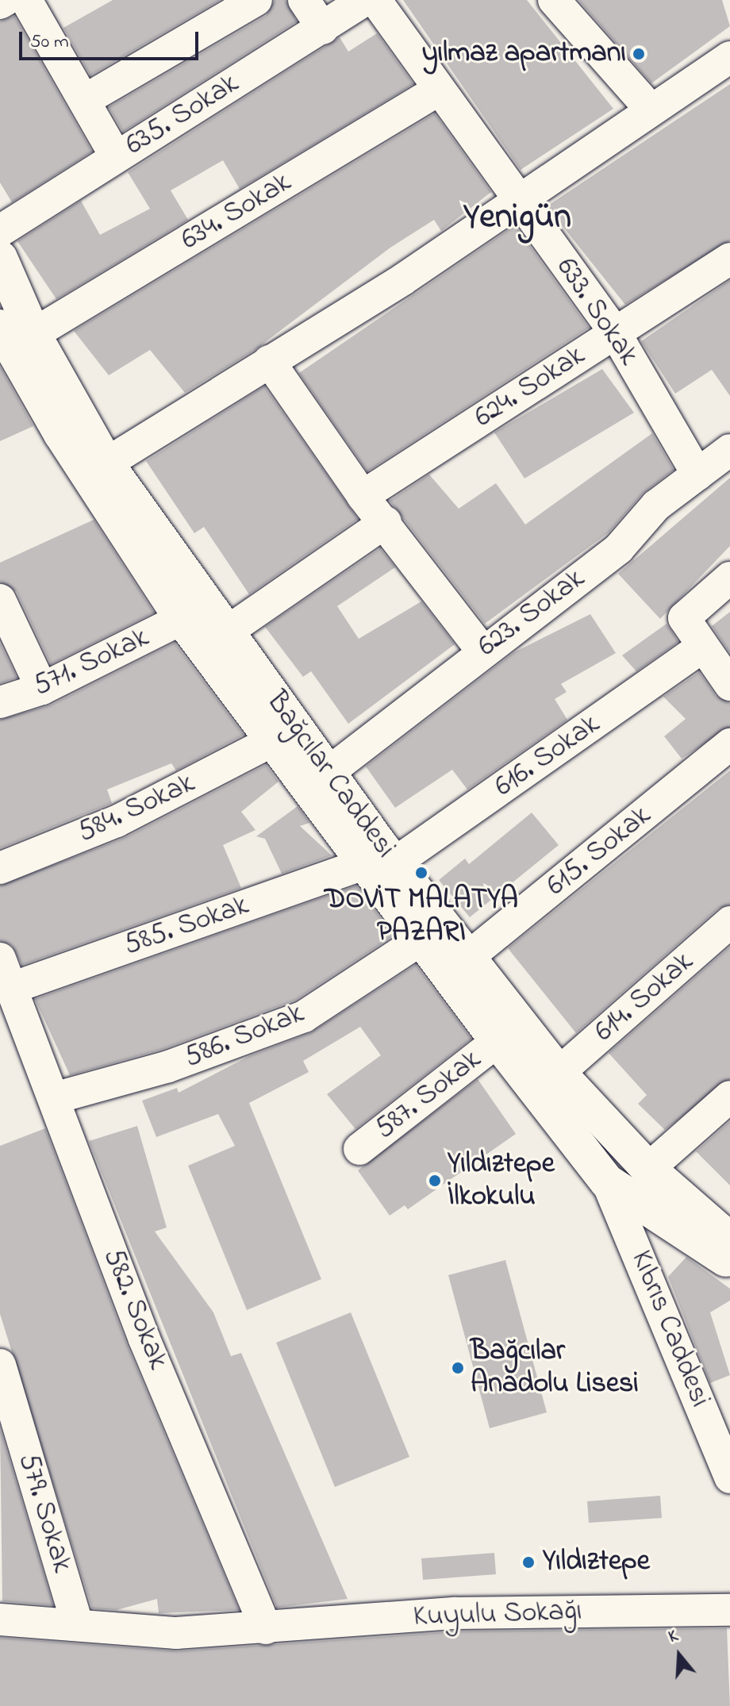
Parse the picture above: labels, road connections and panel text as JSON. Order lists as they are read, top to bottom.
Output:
{
  "streets": {
    "main road": ["Bağcılar Caddesi"],
    "street": [
      "635. Sokak",
      "634. Sokak",
      "633. Sokak",
      "624. Sokak",
      "623. Sokak",
      "571. Sokak",
      "616. Sokak",
      "584. Sokak",
      "615. Sokak",
      "585. Sokak",
      "614. Sokak",
      "586. Sokak",
      "587. Sokak",
      "582. Sokak",
      "Kıbrıs Caddesi",
      "579. Sokak",
      "Kuyulu Sokağı"
    ]
  },
  "crossings": [
    ["634. Sokak", "633. Sokak"],
    ["634. Sokak", "Bağcılar Caddesi"],
    ["633. Sokak", "624. Sokak"],
    ["633. Sokak", "623. Sokak"],
    ["623. Sokak", "Bağcılar Caddesi"],
    ["571. Sokak", "Bağcılar Caddesi"],
    ["616. Sokak", "Bağcılar Caddesi"],
    ["616. Sokak", "585. Sokak"],
    ["Bağcılar Caddesi", "584. Sokak"],
    ["Bağcılar Caddesi", "615. Sokak"],
    ["Bağcılar Caddesi", "585. Sokak"],
    ["Bağcılar Caddesi", "614. Sokak"],
    ["Bağcılar Caddesi", "586. Sokak"],
    ["Bağcılar Caddesi", "587. Sokak"],
    ["Bağcılar Caddesi", "Kıbrıs Caddesi"],
    ["585. Sokak", "582. Sokak"],
    ["586. Sokak", "582. Sokak"],
    ["582. Sokak", "Kuyulu Sokağı"],
    ["579. Sokak", "Kuyulu Sokağı"]
  ],
  "districts": ["Yenigün"],
  "places": [
    "yılmaz apartmanı",
    "DOVİT MALATYA PAZARI",
    "Yıldıztepe İlkokulu",
    "Bağcılar Anadolu Lisesi",
    "Yıldıztepe"
  ],
  "scale_bar": "50 m",
  "north": "top"
}
